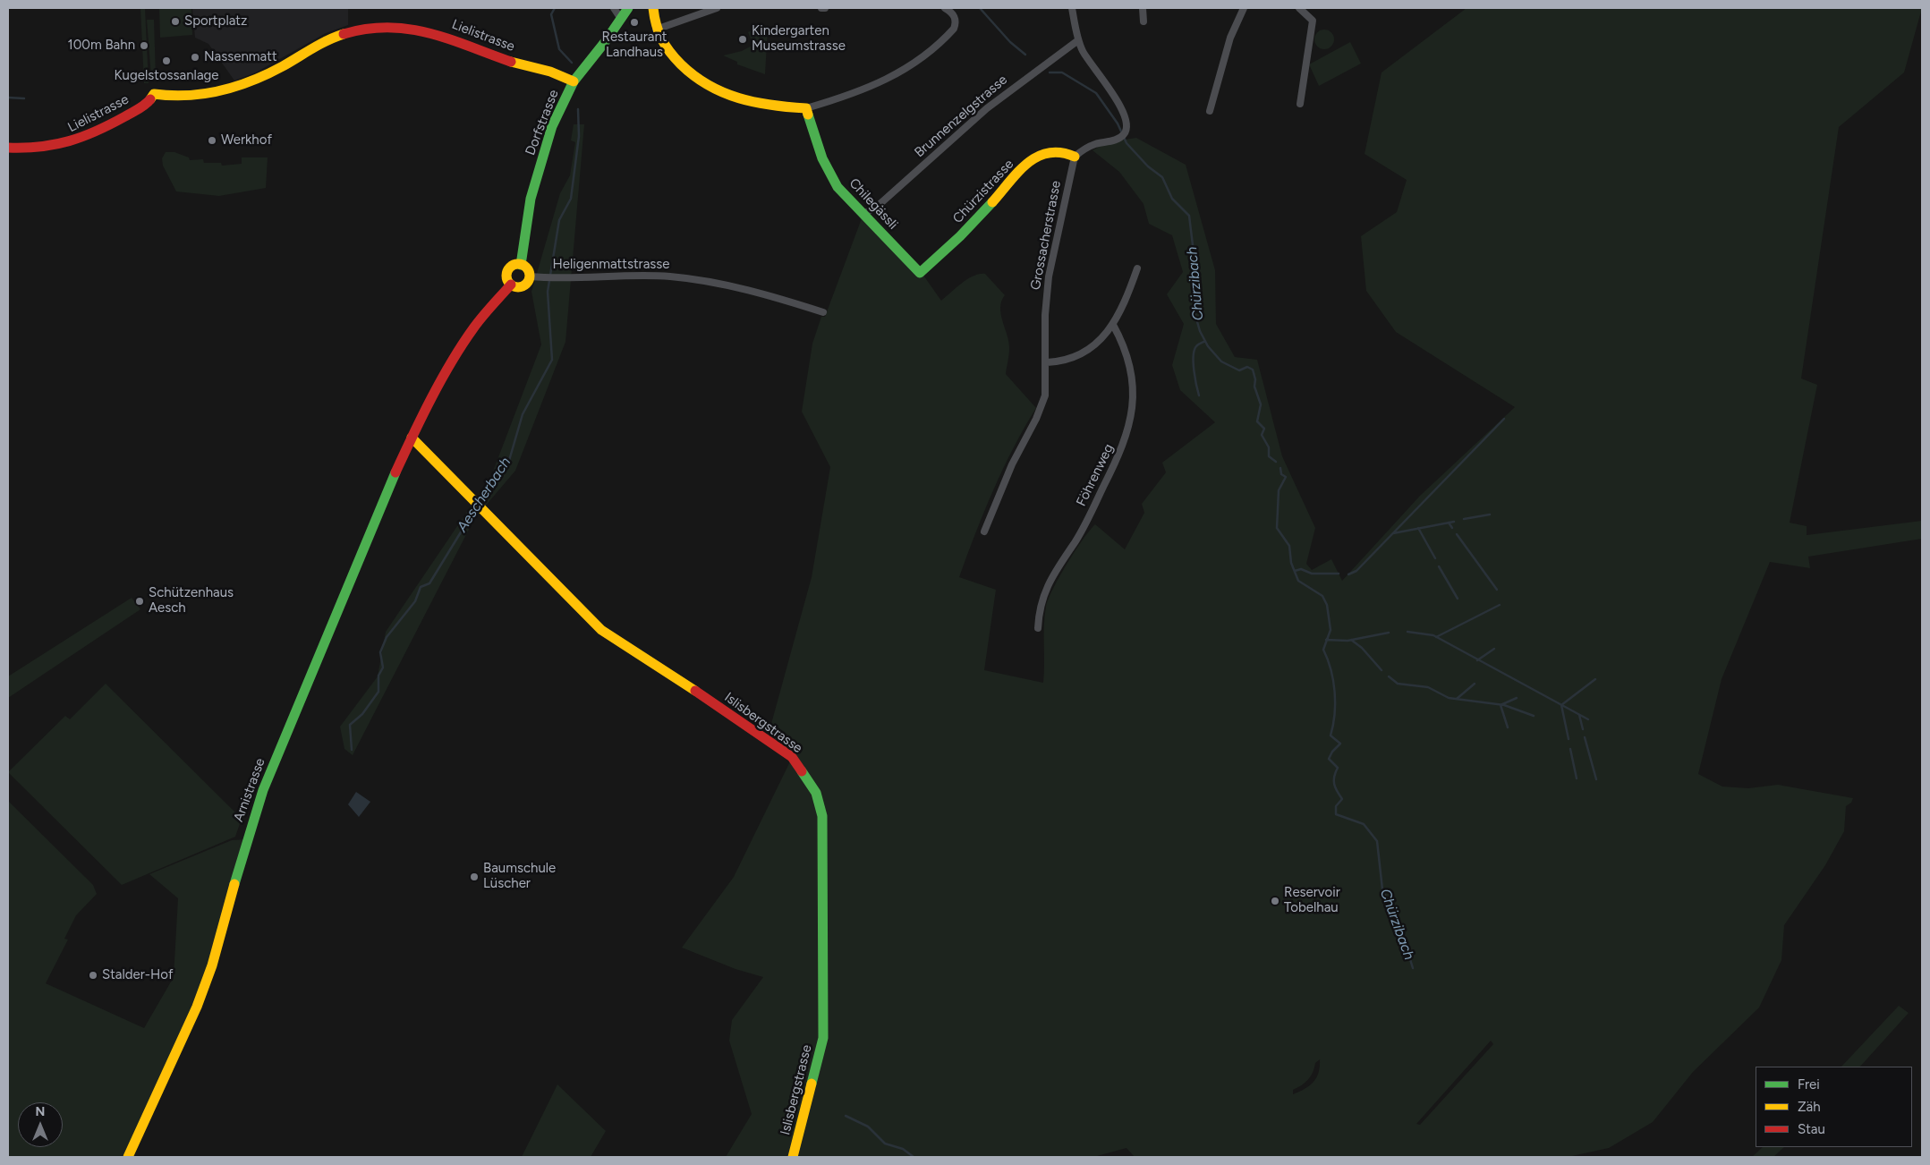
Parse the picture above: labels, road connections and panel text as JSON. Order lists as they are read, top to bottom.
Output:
{
  "streets": {
    "street": [
      "Lielistrasse",
      "Brunnenzelgstrasse",
      "Dorfstrasse",
      "Chürzistrasse",
      "Chilegässli",
      "Grossacherstrasse",
      "Heligenmattstrasse",
      "Föhrenweg",
      "Islisbergstrasse",
      "Arnistrasse"
    ]
  },
  "crossings": [
    ["Lielistrasse", "Dorfstrasse"],
    ["Brunnenzelgstrasse", "Chilegässli"],
    ["Dorfstrasse", "Heligenmattstrasse"],
    ["Chürzistrasse", "Chilegässli"],
    ["Chürzistrasse", "Grossacherstrasse"],
    ["Islisbergstrasse", "Arnistrasse"]
  ],
  "water": ["Chürzibach", "Aescherbach"],
  "places": [
    "Sportplatz",
    "Restaurant Landhaus",
    "Kindergarten Museumstrasse",
    "100m Bahn",
    "Nassenmatt",
    "Kugelstossanlage",
    "Werkhof",
    "Schützenhaus Aesch",
    "Baumschule Lüscher",
    "Reservoir Tobelhau",
    "Stalder-Hof"
  ],
  "legend": ["Frei", "Zäh", "Stau"],
  "north": "top"
}
